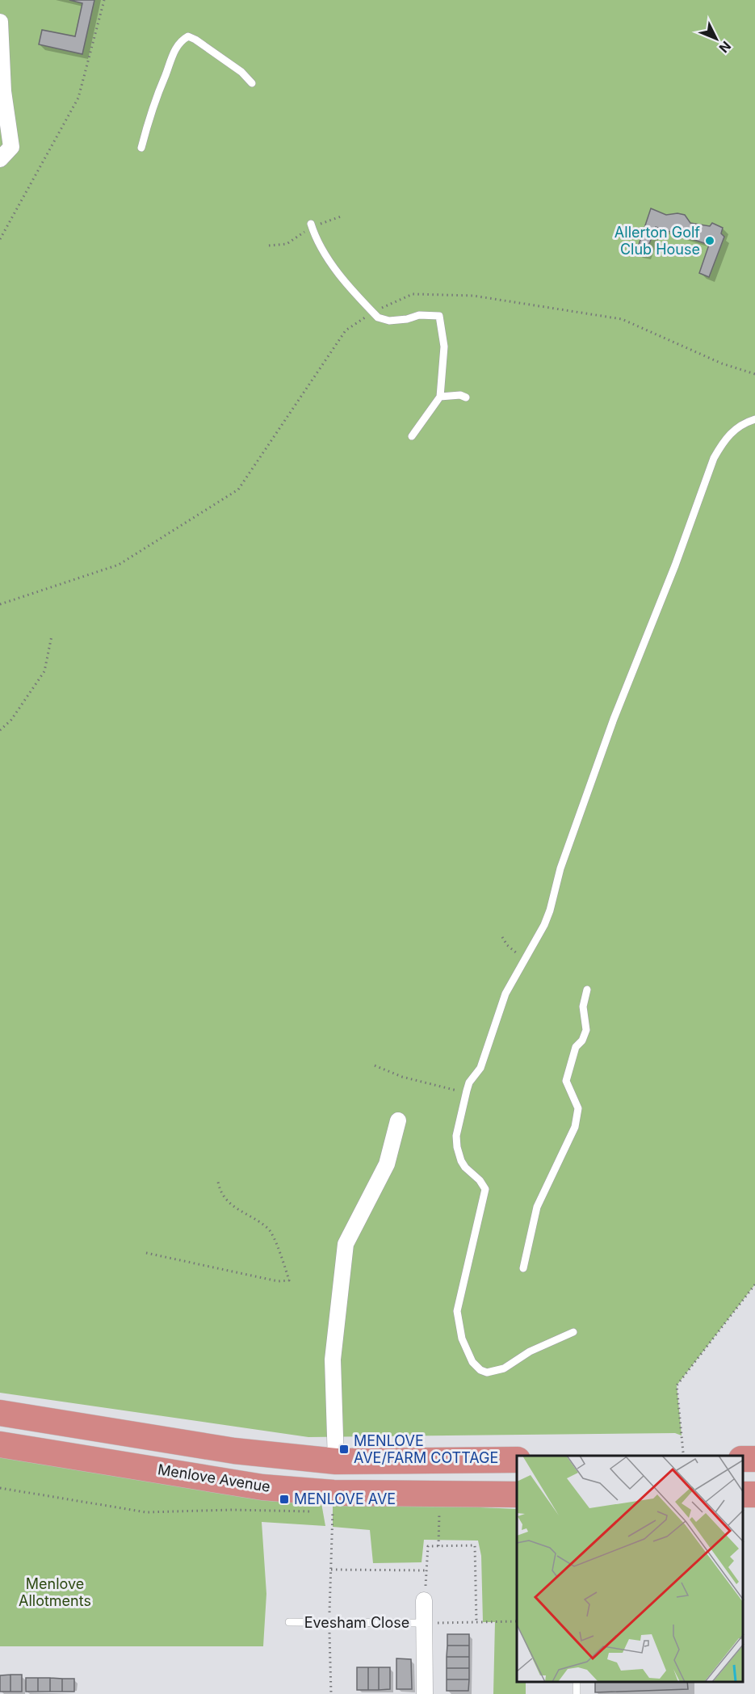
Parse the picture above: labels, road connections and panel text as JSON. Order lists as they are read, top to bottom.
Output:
{
  "streets": {
    "highway": ["Menlove Avenue"],
    "street": ["Evesham Close"]
  },
  "parks": ["Menlove Allotments"],
  "places": {
    "other": ["Allerton Golf Club House"],
    "transit": ["MENLOVE AVE/FARM COTTAGE", "MENLOVE AVE"]
  },
  "north": "bottom right"
}
